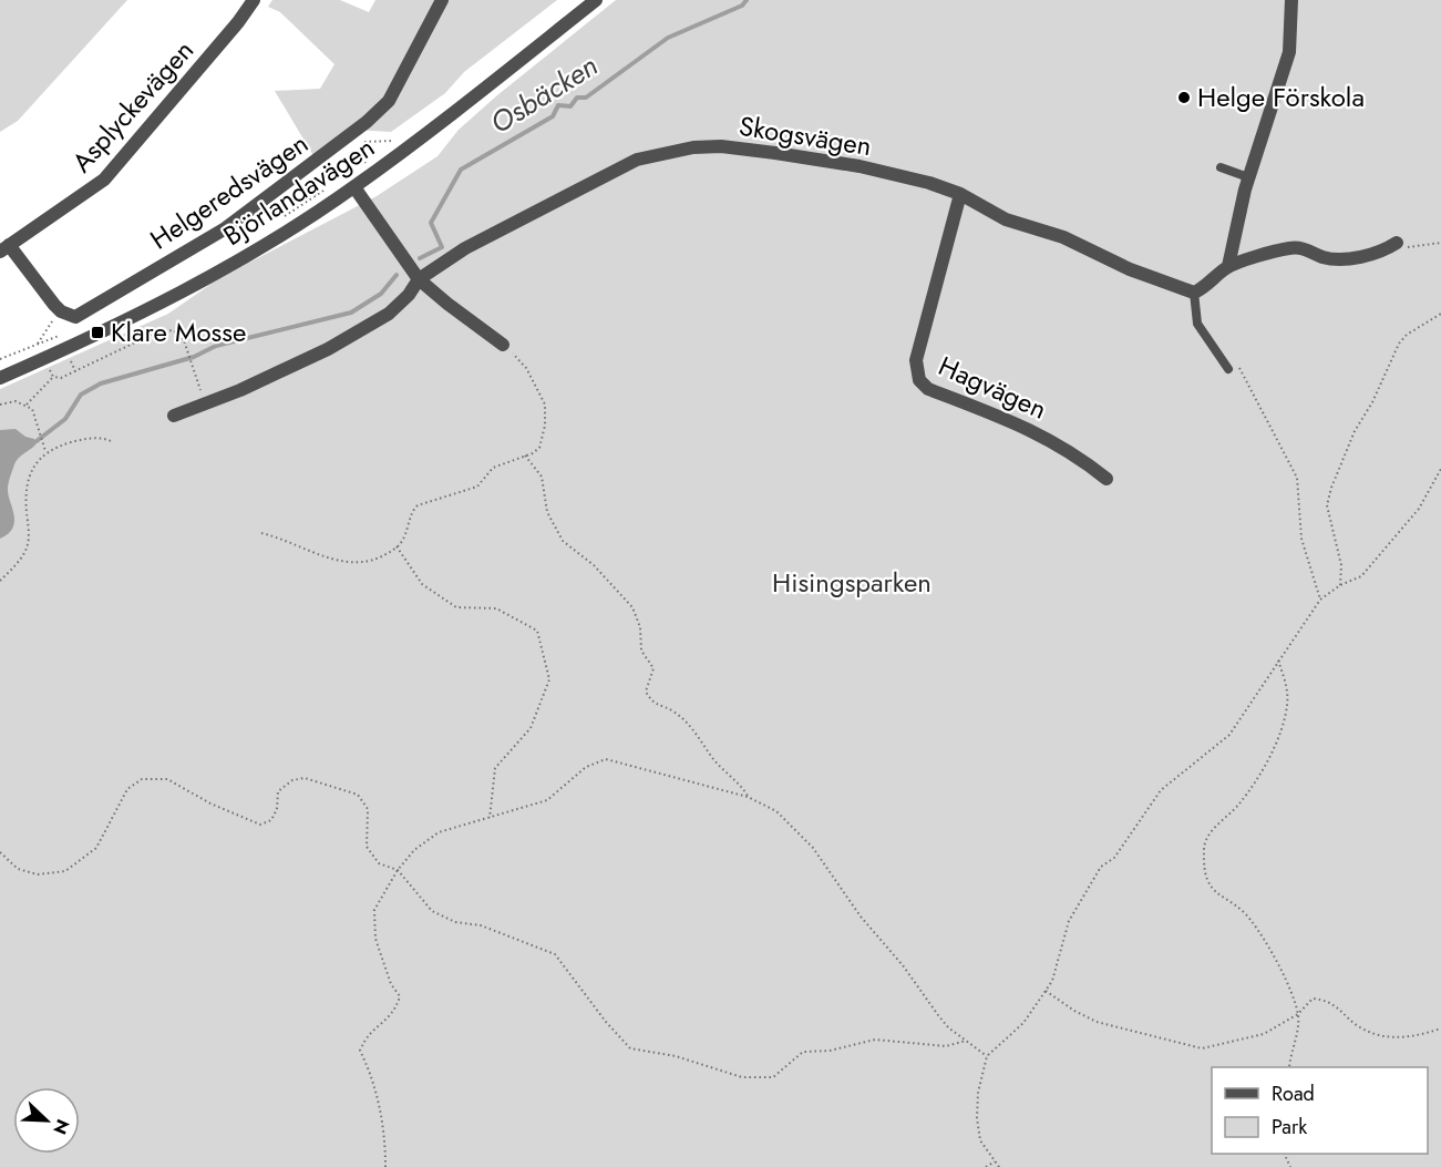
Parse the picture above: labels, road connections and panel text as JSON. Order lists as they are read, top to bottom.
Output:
{
  "streets": {
    "street": [
      "Asplyckevägen",
      "Skogsvägen",
      "Helgeredsvägen",
      "Björlandavägen",
      "Hagvägen"
    ]
  },
  "crossings": [
    ["Asplyckevägen", "Helgeredsvägen"],
    ["Skogsvägen", "Hagvägen"]
  ],
  "water": ["Osbäcken"],
  "parks": ["Hisingsparken"],
  "places": {
    "other": ["Helge Förskola"],
    "transit": ["Klare Mosse"]
  },
  "legend": ["Road", "Park"],
  "north": "bottom right"
}
